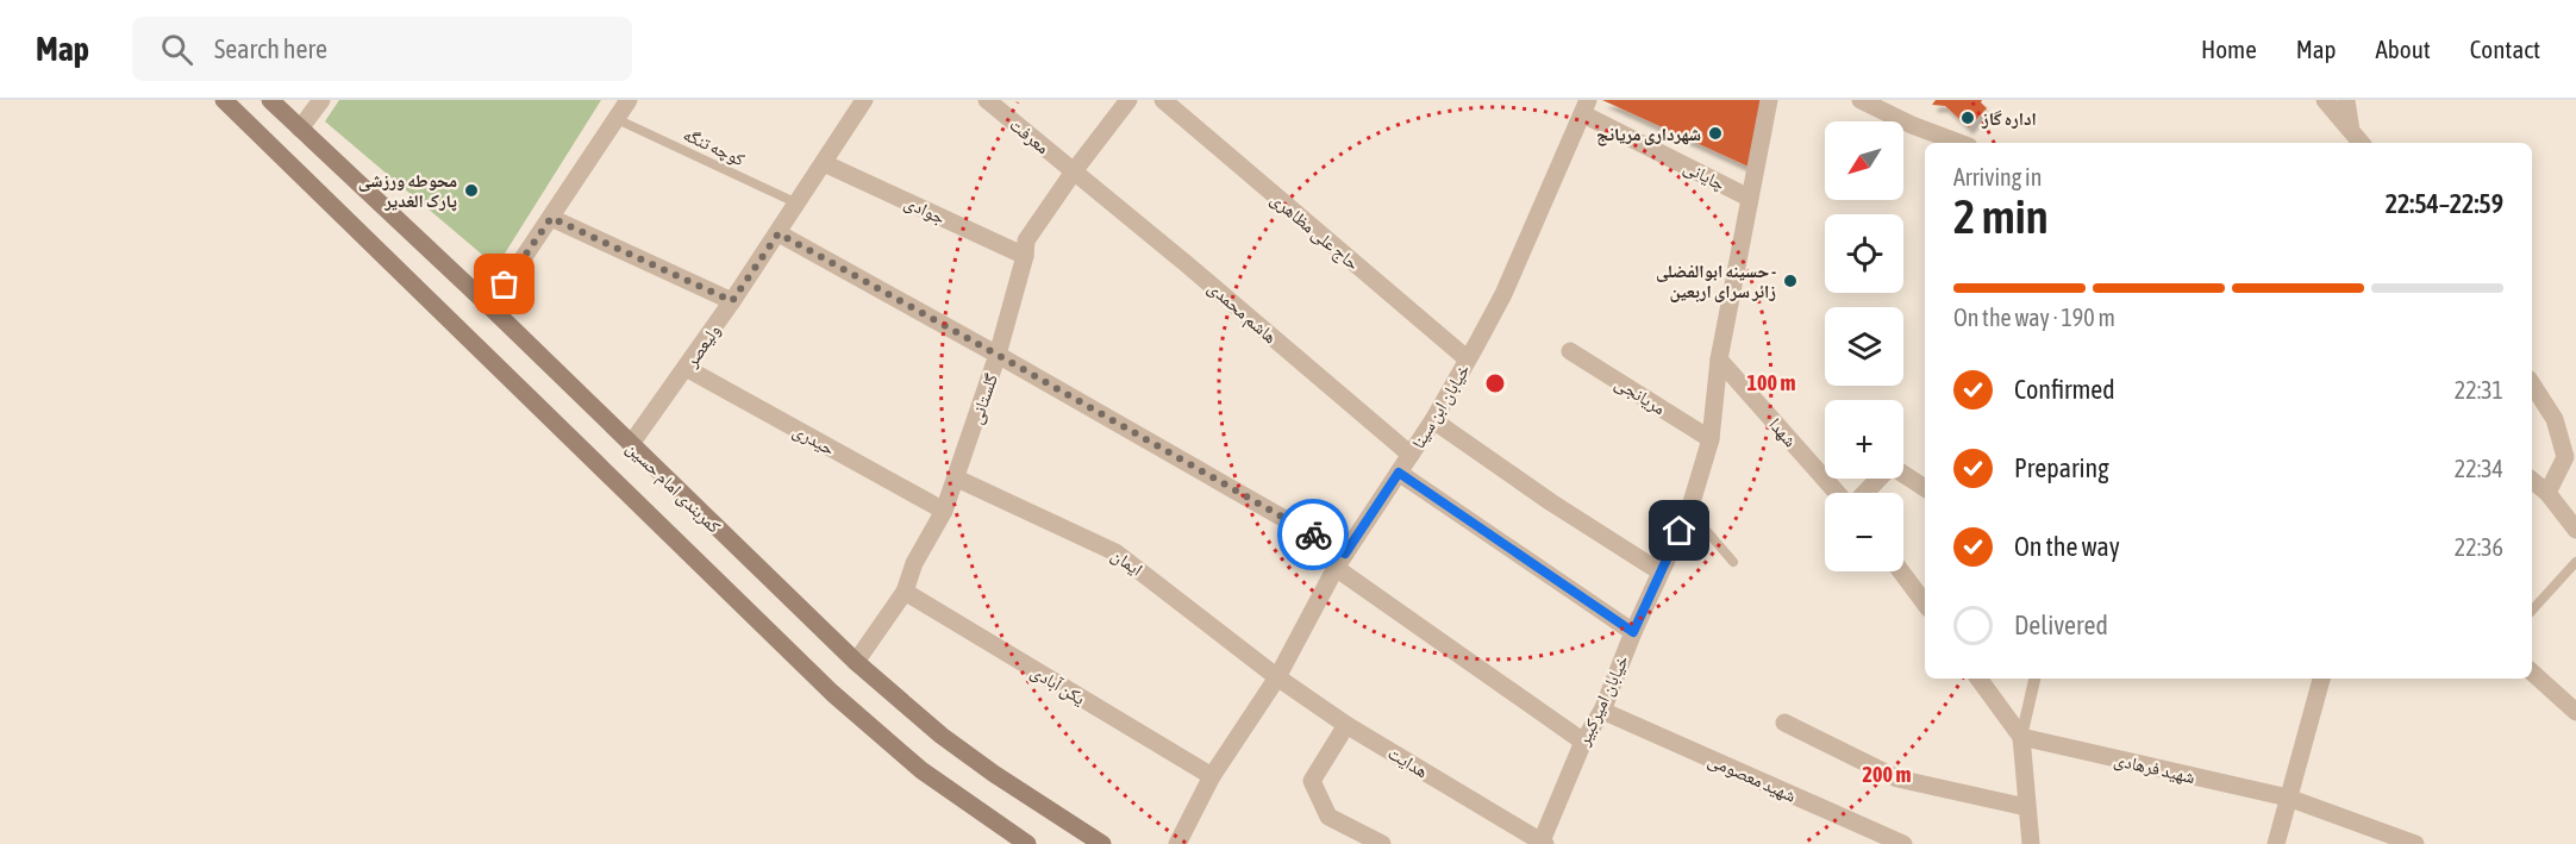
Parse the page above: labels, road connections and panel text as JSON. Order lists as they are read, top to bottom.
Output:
{
  "streets": {
    "main road": ["کمربندی امام حسین"],
    "street": [
      "معرفت",
      "چایانی",
      "جوادی",
      "حاج علی مظاهری",
      "هاشم محمدی",
      "ولیعصر",
      "مریانجی",
      "گلستانی",
      "خیابان ابن سینا",
      "شهدا",
      "حیدری",
      "ایمان",
      "یکن آبادی",
      "خیابان امیرکبیر",
      "هدایت",
      "شهید فرهادی",
      "شهید معصومی"
    ],
    "lane": ["کوچه تنگه"]
  },
  "crossings": [
    ["معرفت", "هاشم محمدی"],
    ["معرفت", "گلستانی"],
    ["کوچه تنگه", "ولیعصر"],
    ["چایانی", "خیابان ابن سینا"],
    ["چایانی", "خیابان امیرکبیر"],
    ["جوادی", "ولیعصر"],
    ["جوادی", "گلستانی"],
    ["حاج علی مظاهری", "خیابان ابن سینا"],
    ["هاشم محمدی", "گلستانی"],
    ["هاشم محمدی", "خیابان ابن سینا"],
    ["ولیعصر", "حیدری"],
    ["ولیعصر", "کمربندی امام حسین"],
    ["مریانجی", "خیابان امیرکبیر"],
    ["گلستانی", "حیدری"],
    ["گلستانی", "کمربندی امام حسین"],
    ["گلستانی", "ایمان"],
    ["گلستانی", "یکن آبادی"],
    ["خیابان ابن سینا", "ایمان"],
    ["خیابان ابن سینا", "یکن آبادی"],
    ["خیابان ابن سینا", "هدایت"],
    ["شهدا", "خیابان امیرکبیر"],
    ["ایمان", "هدایت"],
    ["خیابان امیرکبیر", "هدایت"],
    ["خیابان امیرکبیر", "شهید معصومی"]
  ],
  "places": [
    "اداره گاز",
    "شهرداری مریانج",
    "محوطه ورزشی پارک الغدیر",
    "حسینه ابوالفضلی - زائر سرای اربعین"
  ],
  "north": "bottom left",
  "page": {
    "header": "Map",
    "search": "Search here",
    "nav": [
      "Home",
      "Map",
      "About",
      "Contact"
    ],
    "map_buttons": ["+", "−"],
    "heading": ["2 min", "Arriving in", "22:54–22:59"],
    "bar": "On the way · 190 m",
    "list": [
      ["Confirmed", "22:31"],
      ["Preparing", "22:34"],
      ["On the way", "22:36"],
      "Delivered"
    ]
  },
  "rings": ["100 m", "200 m"]
}
